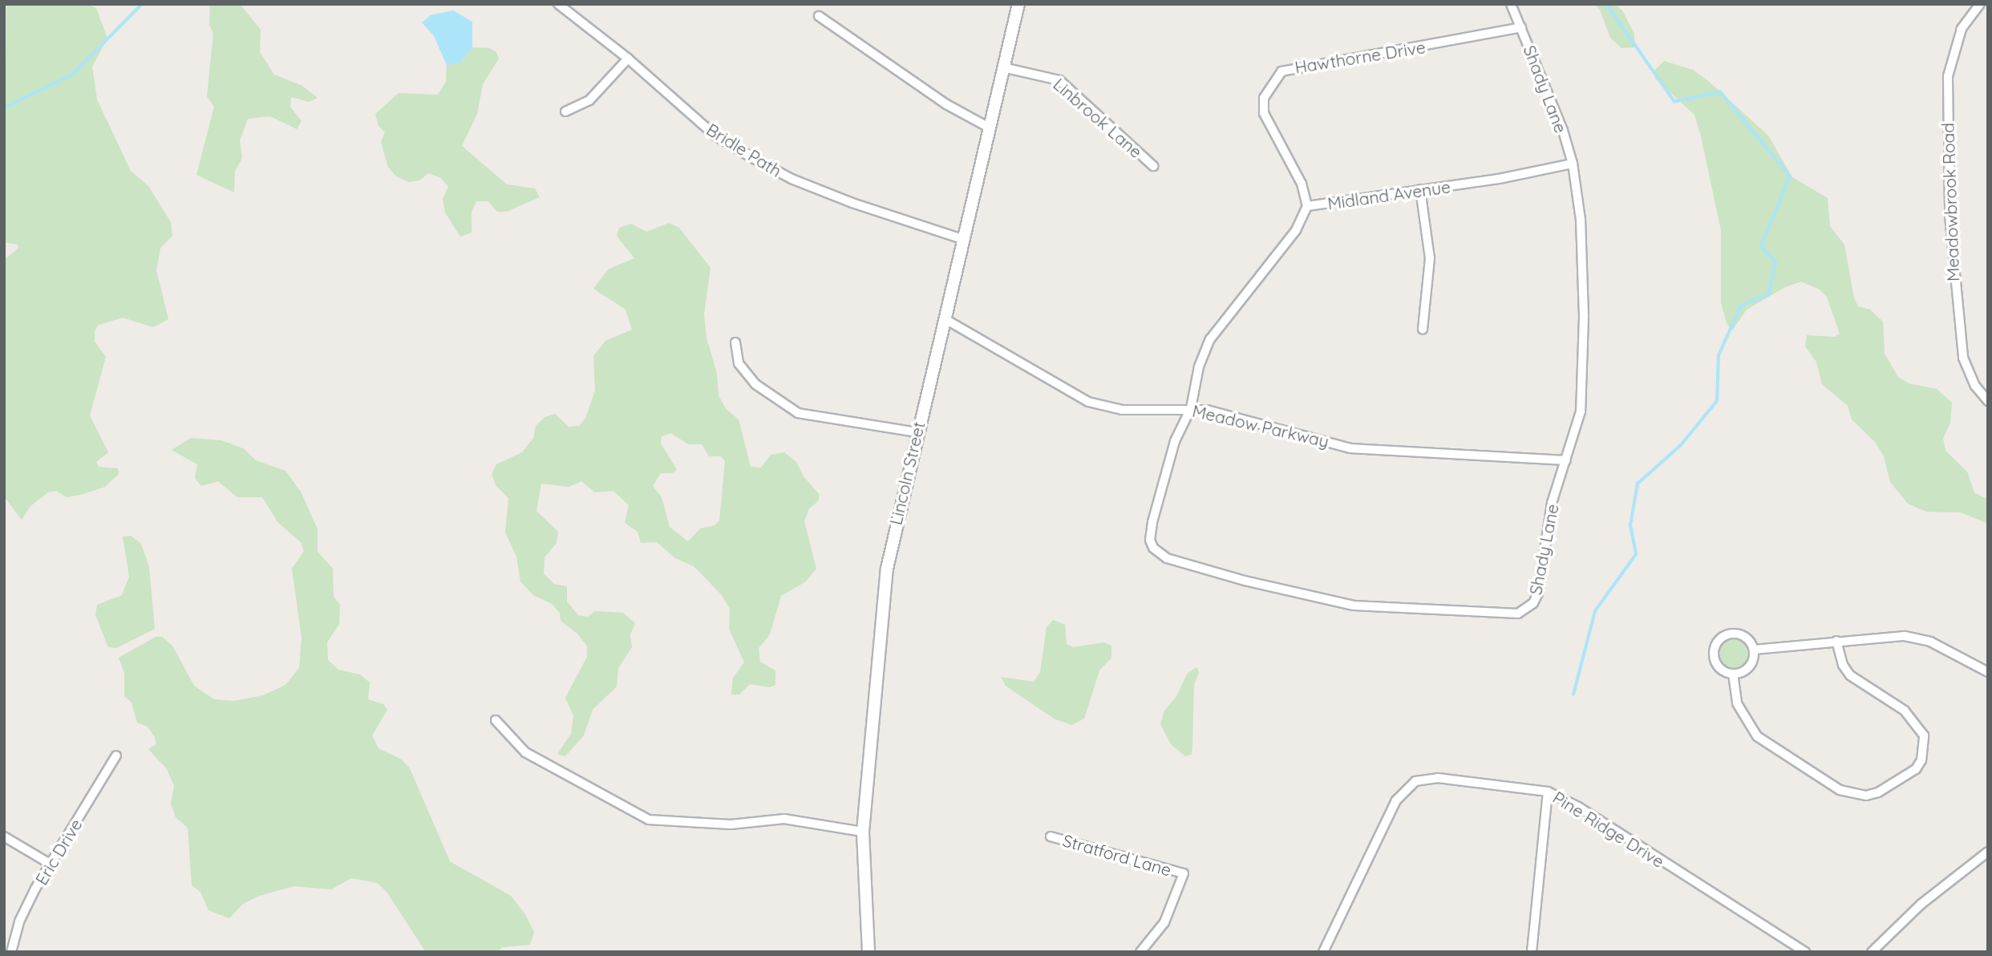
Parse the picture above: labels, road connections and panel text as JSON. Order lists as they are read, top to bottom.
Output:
{
  "streets": {
    "main road": ["Lincoln Street"],
    "street": [
      "Hawthorne Drive",
      "Shady Lane",
      "Linbrook Lane",
      "Bridle Path",
      "Midland Avenue",
      "Meadowbrook Road",
      "Meadow Parkway",
      "Pine Ridge Drive",
      "Eric Drive",
      "Stratford Lane"
    ]
  },
  "crossings": [
    ["Hawthorne Drive", "Shady Lane"],
    ["Hawthorne Drive", "Midland Avenue"],
    ["Shady Lane", "Midland Avenue"],
    ["Shady Lane", "Meadow Parkway"],
    ["Linbrook Lane", "Lincoln Street"],
    ["Bridle Path", "Lincoln Street"],
    ["Midland Avenue", "Meadow Parkway"],
    ["Meadow Parkway", "Lincoln Street"]
  ]
}
